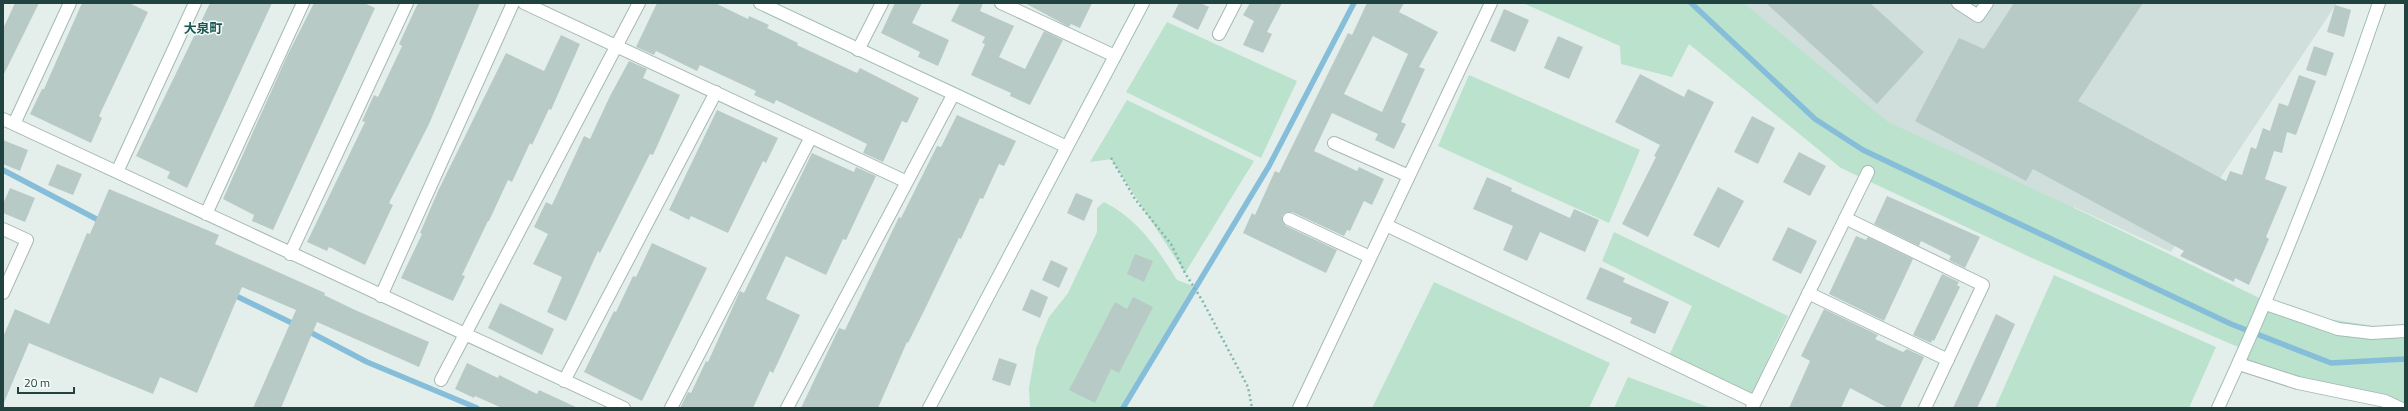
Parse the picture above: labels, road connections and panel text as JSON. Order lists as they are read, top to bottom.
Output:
{
  "districts": ["大泉町"],
  "scale_bar": "20 m"
}
